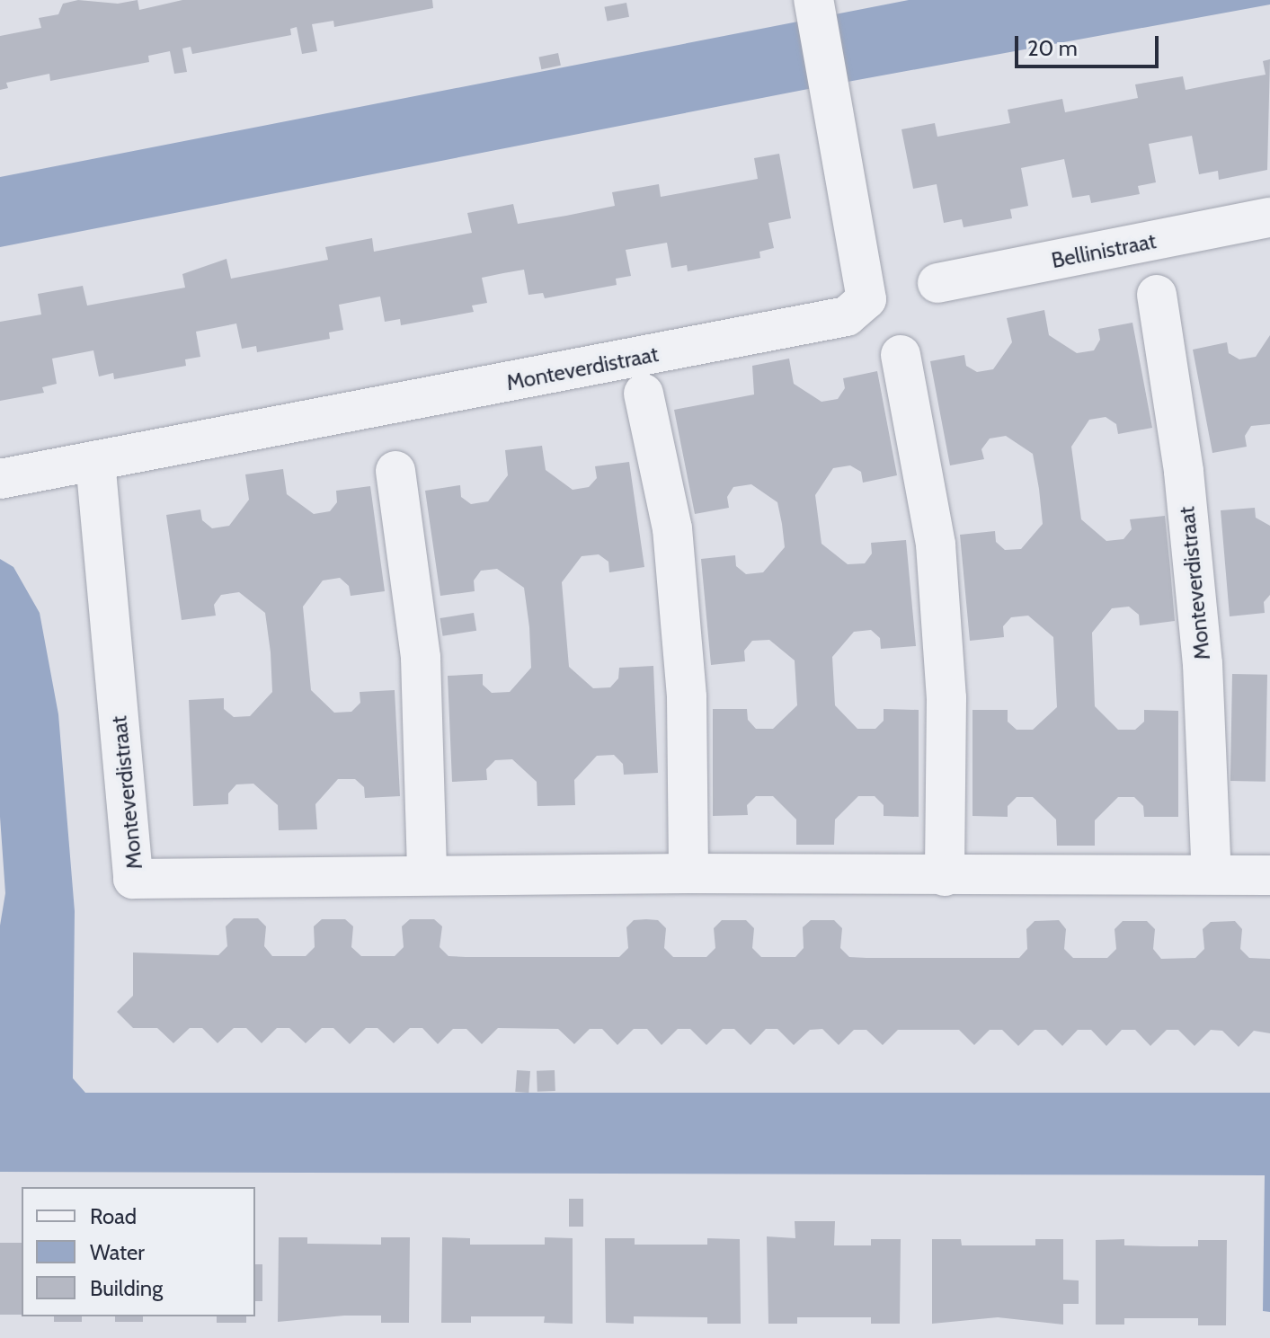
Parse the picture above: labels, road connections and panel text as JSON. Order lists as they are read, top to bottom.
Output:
{
  "streets": {
    "street": ["Bellinistraat", "Monteverdistraat"]
  },
  "legend": ["Road", "Water", "Building"],
  "scale_bar": "20 m"
}
